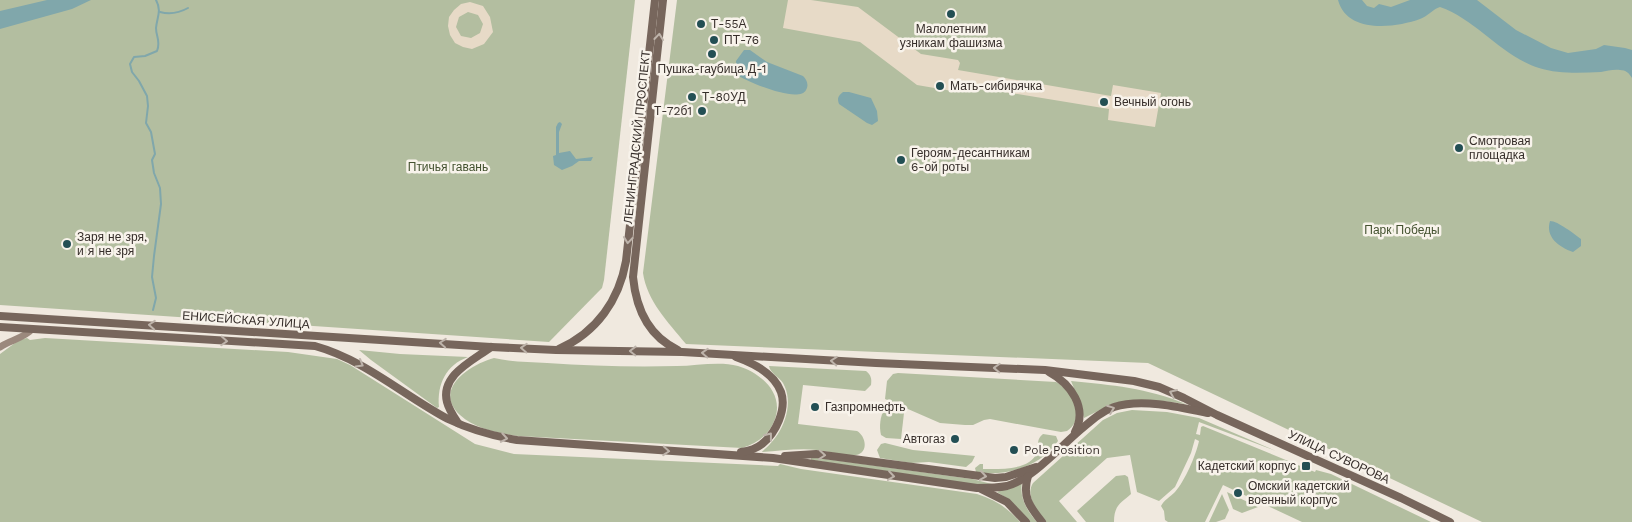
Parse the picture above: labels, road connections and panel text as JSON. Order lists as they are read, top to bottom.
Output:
{
  "streets": {
    "main road": ["ЛЕНИНГРАДСКИЙ ПРОСПЕКТ", "ЕНИСЕЙСКАЯ УЛИЦА", "УЛИЦА СУВОРОВА"]
  },
  "crossings": [
    ["ЛЕНИНГРАДСКИЙ ПРОСПЕКТ", "ЕНИСЕЙСКАЯ УЛИЦА"],
    ["ЕНИСЕЙСКАЯ УЛИЦА", "УЛИЦА СУВОРОВА"]
  ],
  "parks": ["Птичья гавань", "Парк Победы"],
  "places": {
    "other": [
      "Малолетним узникам фашизма",
      "Т-55А",
      "ПТ-76",
      "Пушка-гаубица Д-1",
      "Мать-сибирячка",
      "Т-80УД",
      "Вечный огонь",
      "Т-72б1",
      "Смотровая площадка",
      "Героям-десантникам 6-ой роты",
      "Заря не зря, и я не зря",
      "Газпромнефть",
      "Автогаз",
      "Pole Position",
      "Омский кадетский военный корпус"
    ],
    "transit": ["Кадетский корпус"]
  }
}
